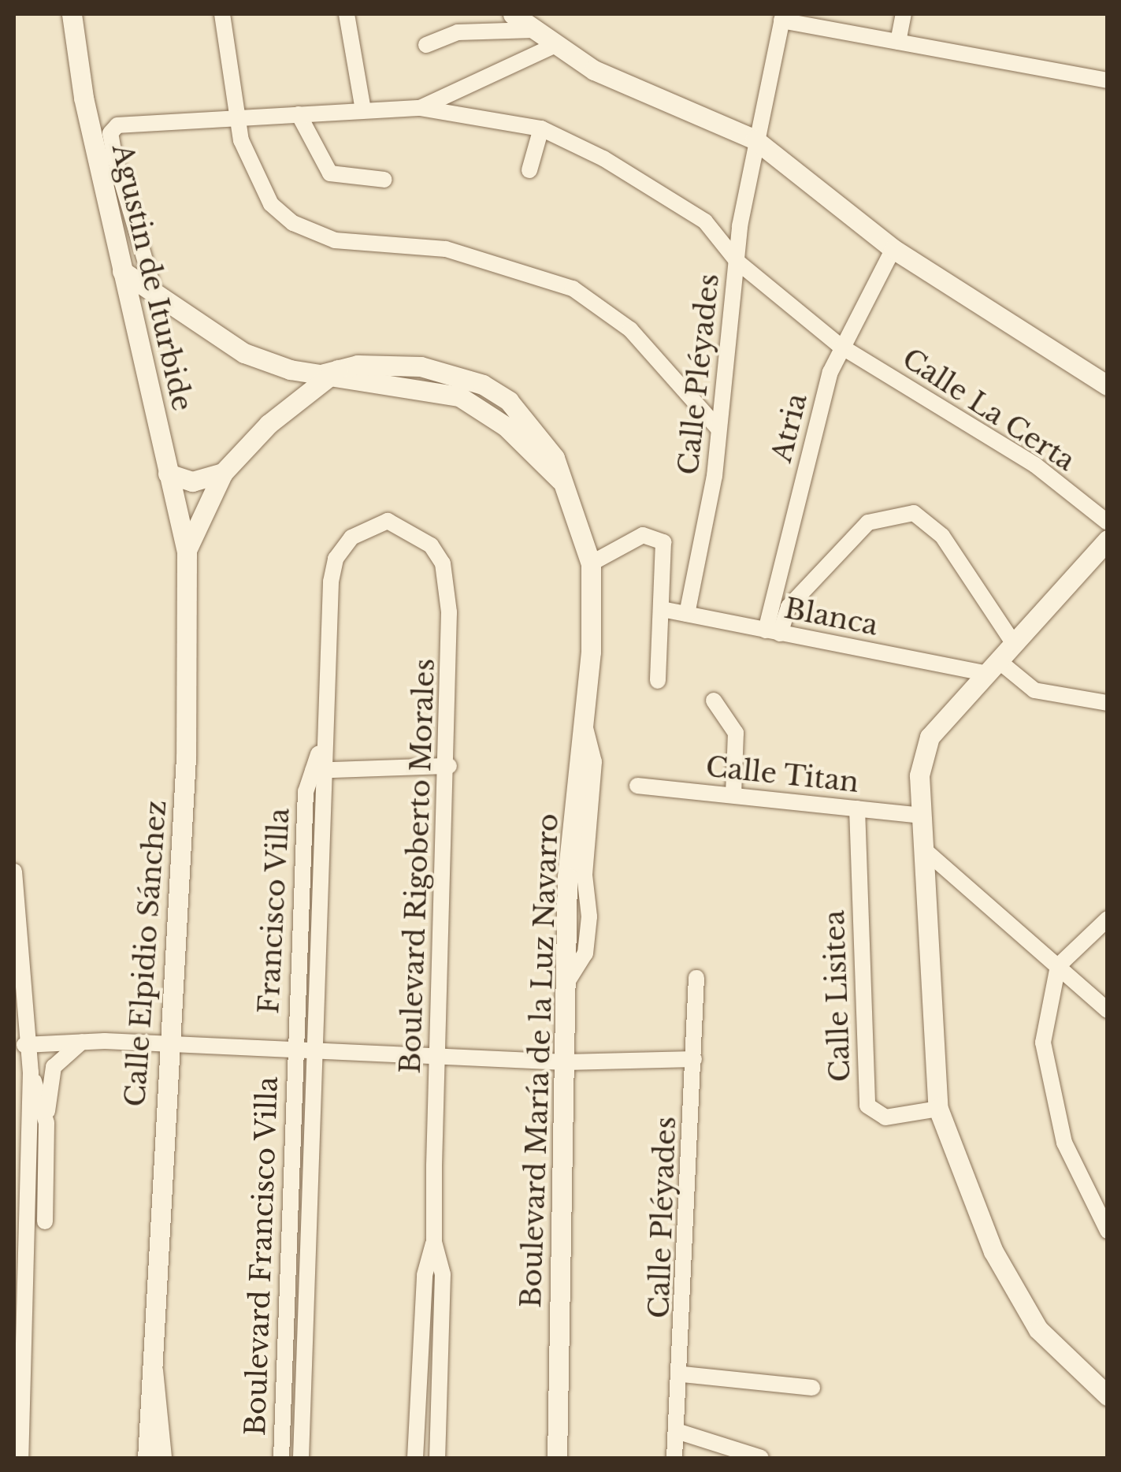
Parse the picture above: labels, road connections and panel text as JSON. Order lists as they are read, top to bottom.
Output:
{
  "streets": {
    "street": [
      "Agustin de Iturbide",
      "Calle Pléyades",
      "Calle La Certa",
      "Atria",
      "Blanca",
      "Calle Titan",
      "Boulevard Rigoberto Morales",
      "Francisco Villa",
      "Calle Elpidio Sánchez",
      "Calle Lisitea",
      "Boulevard María de la Luz Navarro",
      "Boulevard Francisco Villa"
    ]
  },
  "crossings": [
    ["Agustin de Iturbide", "Calle Elpidio Sánchez"],
    ["Agustin de Iturbide", "Boulevard María de la Luz Navarro"],
    ["Calle Pléyades", "Blanca"],
    ["Calle La Certa", "Atria"],
    ["Atria", "Blanca"],
    ["Calle Titan", "Calle Lisitea"],
    ["Boulevard Rigoberto Morales", "Francisco Villa"],
    ["Boulevard Rigoberto Morales", "Boulevard Francisco Villa"],
    ["Francisco Villa", "Boulevard Francisco Villa"]
  ]
}
